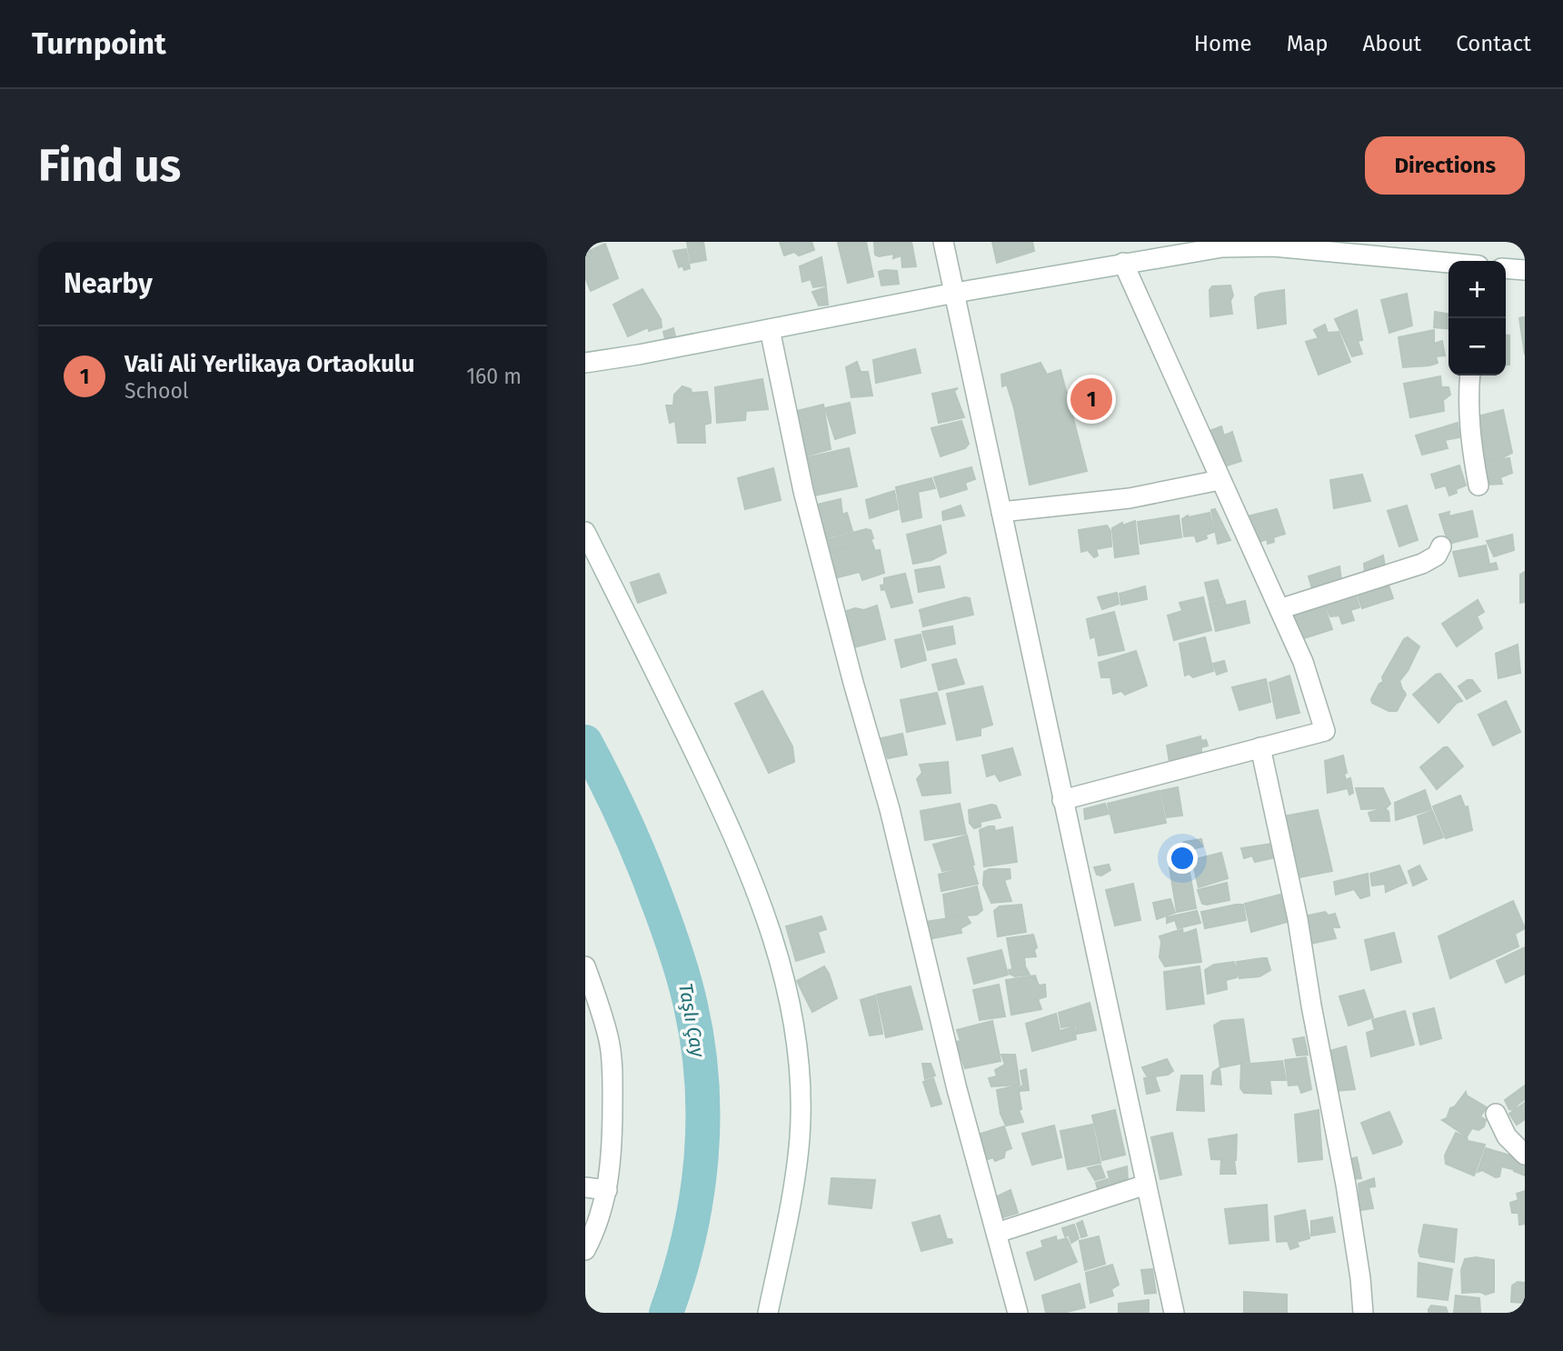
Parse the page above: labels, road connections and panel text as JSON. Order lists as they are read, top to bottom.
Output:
{
  "water": ["Taşlı Çay"],
  "page": {
    "header": "Turnpoint",
    "nav": [
      "Home",
      "Map",
      "About",
      "Contact"
    ],
    "buttons": "Directions",
    "title": "Find us",
    "heading": "Nearby",
    "map_buttons": ["+", "−"],
    "list": [
      {
        "mark": "1",
        "name": "Vali Ali Yerlikaya Ortaokulu",
        "note": "School",
        "value": "160 m"
      }
    ],
    "pins": "1"
  }
}
